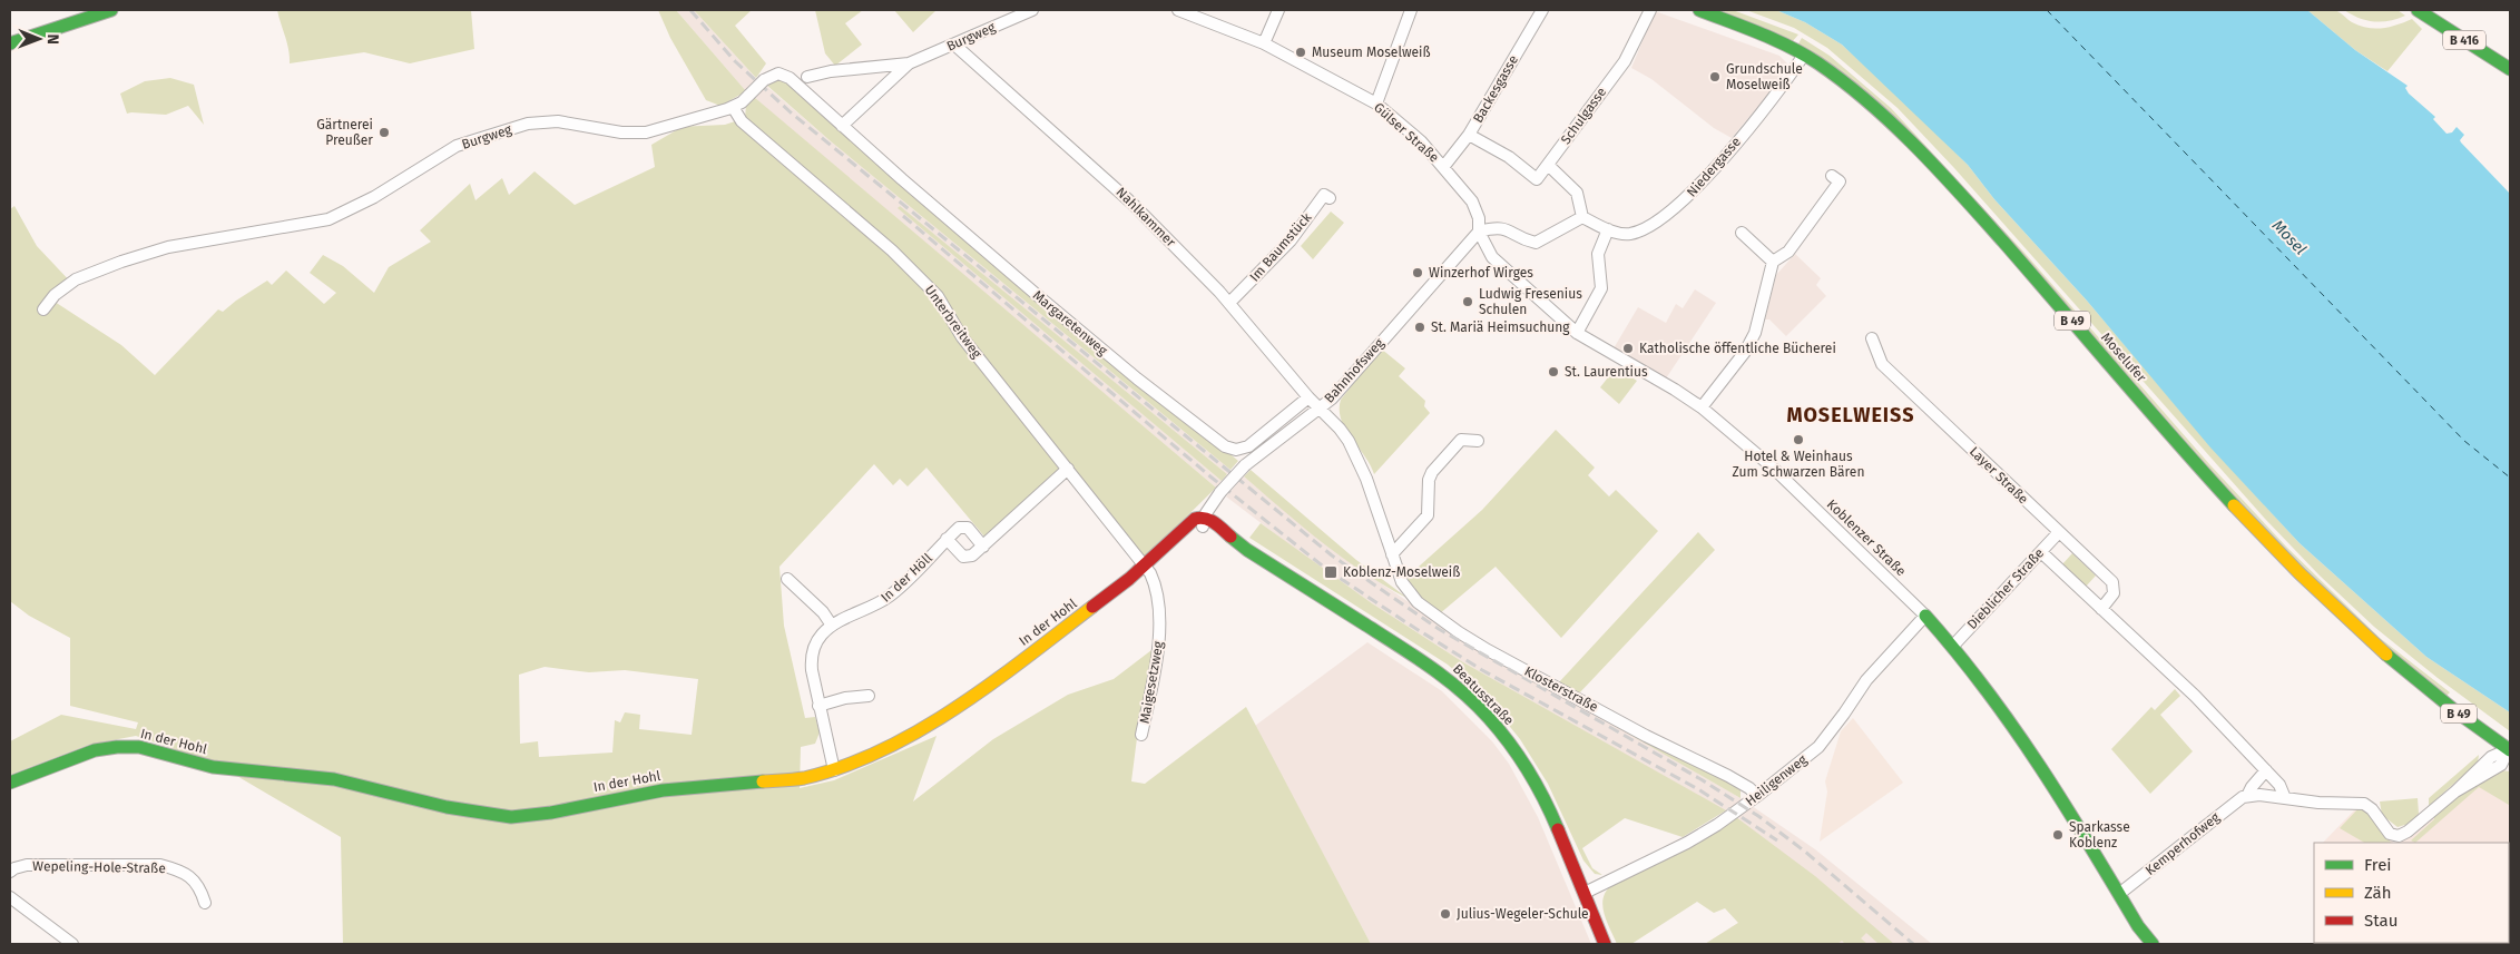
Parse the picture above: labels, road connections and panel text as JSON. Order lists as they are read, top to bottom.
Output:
{
  "streets": {
    "street": [
      "Burgweg",
      "B 416",
      "Backesgasse",
      "Schulgasse",
      "Gülser Straße",
      "Niedergasse",
      "Nahlkammer",
      "Im Baumstück",
      "B 49",
      "Unterbreitweg",
      "Margaretenweg",
      "Moselufer",
      "Bahnhofsweg",
      "Layer Straße",
      "Koblenzer Straße",
      "In der Höll",
      "Dieblicher Straße",
      "In der Hohl",
      "Maigesetzweg",
      "Klosterstraße",
      "Beatusstraße",
      "Heiligenweg",
      "Kemperhofweg",
      "Wepeling-Hole-Straße"
    ]
  },
  "crossings": [
    ["Burgweg", "Nahlkammer"],
    ["Burgweg", "Unterbreitweg"],
    ["Burgweg", "Margaretenweg"],
    ["Backesgasse", "Gülser Straße"],
    ["Gülser Straße", "Bahnhofsweg"],
    ["Gülser Straße", "Koblenzer Straße"],
    ["Niedergasse", "Moselufer"],
    ["Nahlkammer", "Im Baumstück"],
    ["Nahlkammer", "Margaretenweg"],
    ["Nahlkammer", "Bahnhofsweg"],
    ["Nahlkammer", "Klosterstraße"],
    ["Unterbreitweg", "In der Hohl"],
    ["Unterbreitweg", "Maigesetzweg"],
    ["Bahnhofsweg", "Koblenzer Straße"],
    ["Bahnhofsweg", "In der Hohl"],
    ["Bahnhofsweg", "Klosterstraße"],
    ["Bahnhofsweg", "Beatusstraße"],
    ["Layer Straße", "Dieblicher Straße"],
    ["Koblenzer Straße", "Dieblicher Straße"],
    ["Koblenzer Straße", "Heiligenweg"],
    ["Koblenzer Straße", "Kemperhofweg"],
    ["In der Höll", "In der Hohl"],
    ["In der Hohl", "Maigesetzweg"],
    ["In der Hohl", "Beatusstraße"],
    ["Klosterstraße", "Heiligenweg"],
    ["Beatusstraße", "Heiligenweg"]
  ],
  "districts": ["MOSELWEISS"],
  "water": ["Mosel"],
  "places": {
    "other": [
      "Museum Moselweiß",
      "Grundschule Moselweiß",
      "Gärtnerei Preußer",
      "Winzerhof Wirges",
      "Ludwig Fresenius Schulen",
      "St. Mariä Heimsuchung",
      "Katholische öffentliche Bücherei",
      "St. Laurentius",
      "Hotel & Weinhaus Zum Schwarzen Bären",
      "Sparkasse Koblenz",
      "Julius-Wegeler-Schule"
    ],
    "transit": ["Koblenz-Moselweiß"]
  },
  "legend": ["Frei", "Zäh", "Stau"],
  "north": "right"
}
